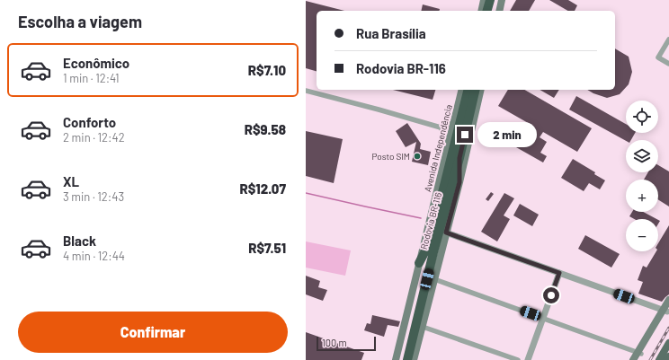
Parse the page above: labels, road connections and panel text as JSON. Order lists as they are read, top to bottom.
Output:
{
  "streets": {
    "highway": ["Rodovia BR-116"],
    "main road": ["Avenida Independência"]
  },
  "places": ["Posto SIM"],
  "scale_bar": "100 m",
  "page": {
    "heading": "Escolha a viagem",
    "banner": ["Rua Brasília", "Rodovia BR-116"],
    "list": [
      {
        "name": "Econômico",
        "note": "1 min · 12:41",
        "value": "R$7.10"
      },
      {
        "name": "Conforto",
        "note": "2 min · 12:42",
        "value": "R$9.58"
      },
      {
        "name": "XL",
        "note": "3 min · 12:43",
        "value": "R$12.07"
      },
      {
        "name": "Black",
        "note": "4 min · 12:44",
        "value": "R$7.51"
      }
    ],
    "map_buttons": ["+", "−"],
    "bubble": "2 min",
    "buttons": "Confirmar",
    "scale": "100 m"
  }
}
